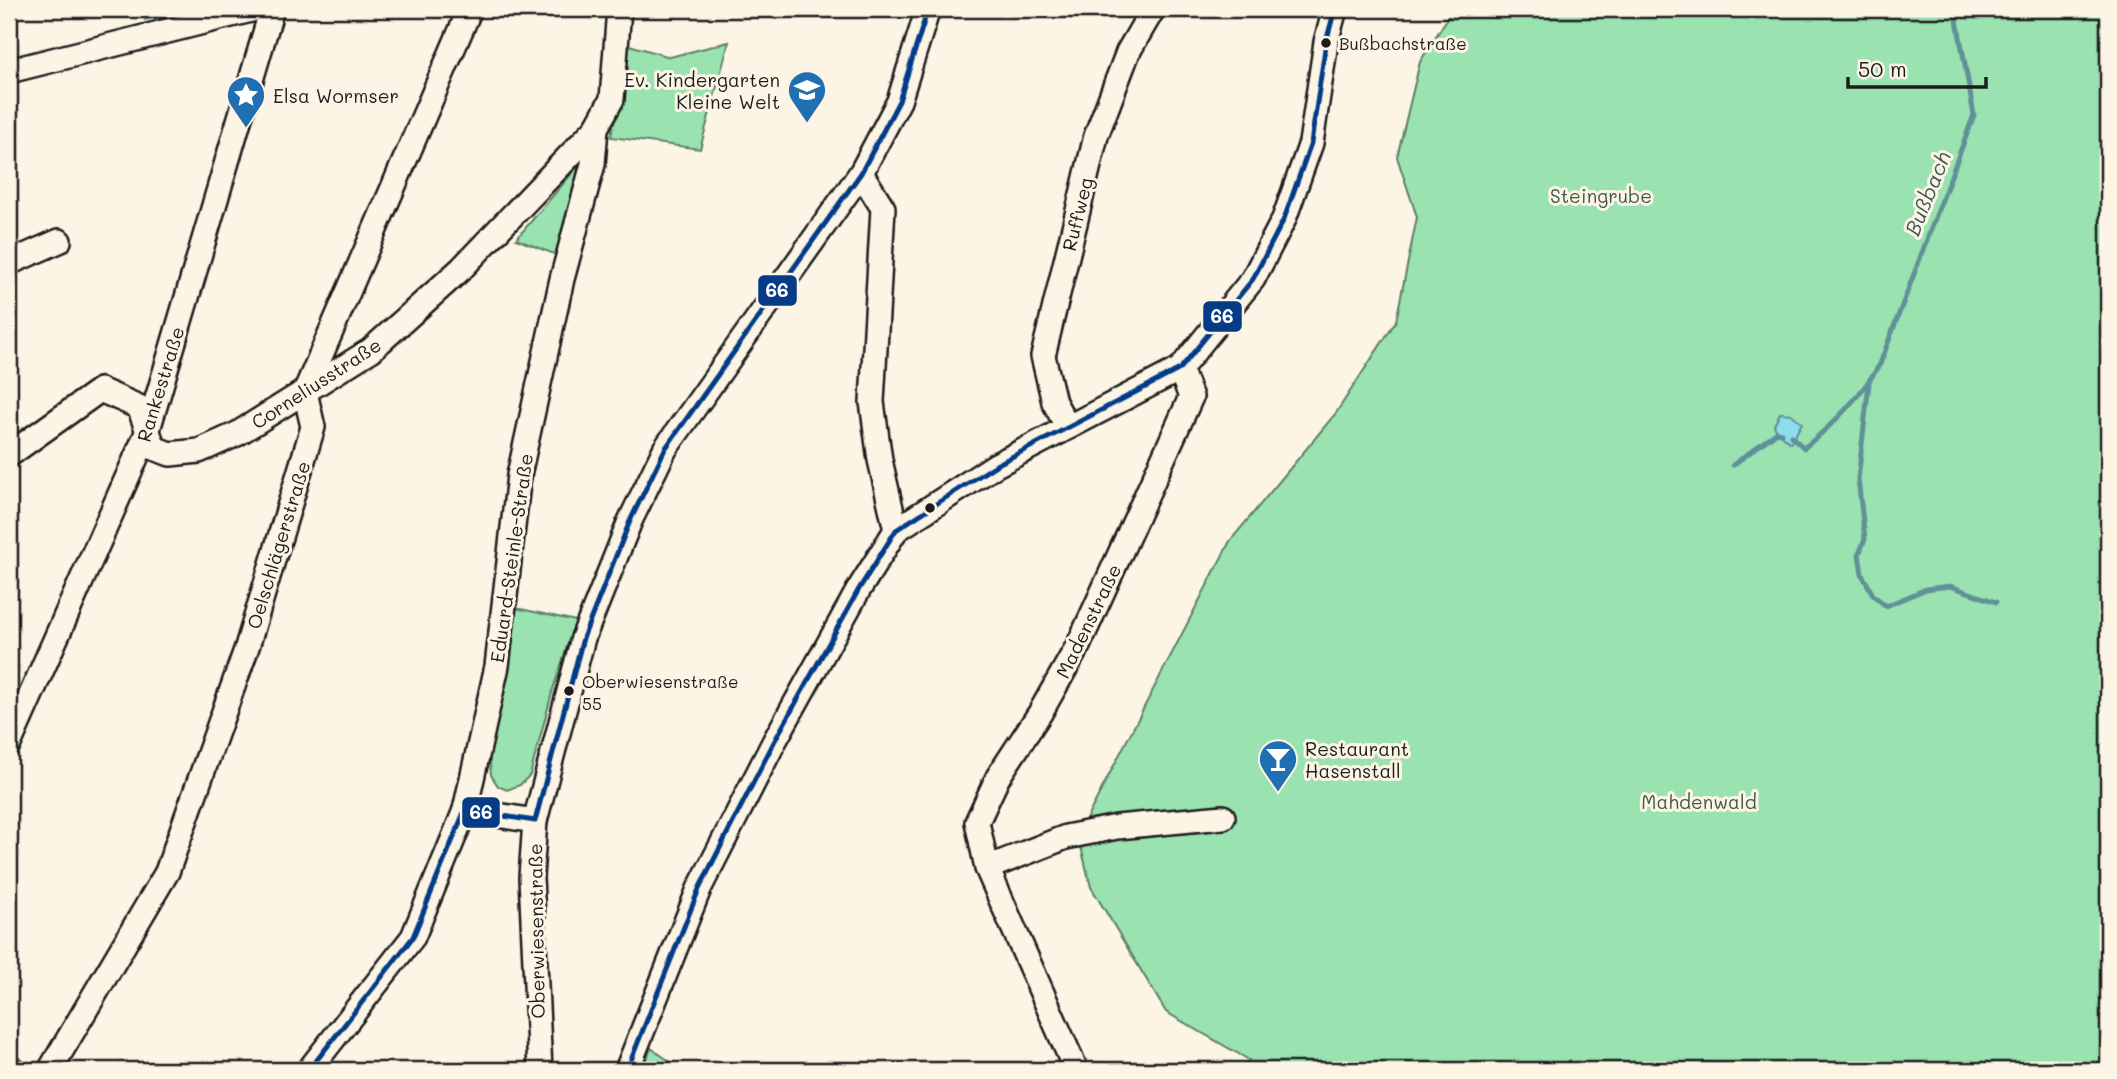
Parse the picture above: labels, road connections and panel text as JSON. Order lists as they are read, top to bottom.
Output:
{
  "streets": {
    "street": [
      "Ruffweg",
      "Corneliusstraße",
      "Rankestraße",
      "Oelschlägerstraße",
      "Eduard-Steinle-Straße",
      "Madenstraße",
      "Oberwiesenstraße"
    ]
  },
  "crossings": [
    ["Corneliusstraße", "Rankestraße"],
    ["Corneliusstraße", "Oelschlägerstraße"],
    ["Corneliusstraße", "Eduard-Steinle-Straße"]
  ],
  "water": ["Bußbach"],
  "parks": ["Steingrube", "Mahdenwald"],
  "places": {
    "other": ["Bußbachstraße", "Oberwiesenstraße 55"],
    "school or university": ["Ev. Kindergarten Kleine Welt"],
    "place": ["Elsa Wormser"],
    "bar": ["Restaurant Hasenstall"]
  },
  "lines": ["transit line 66"],
  "scale_bar": "50 m"
}
